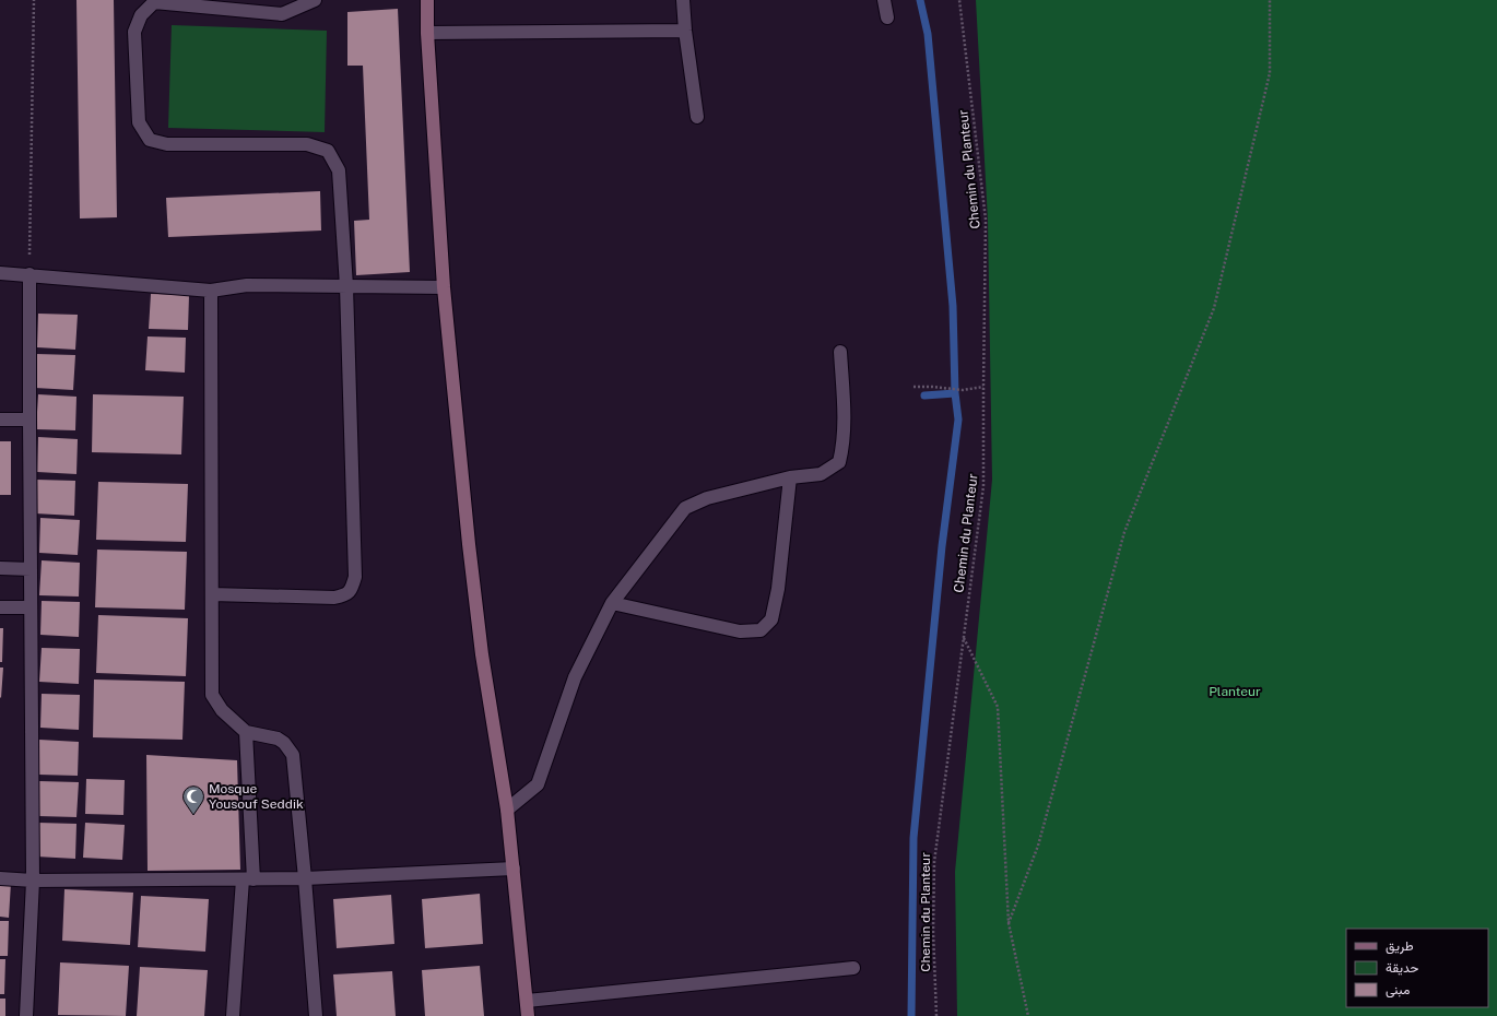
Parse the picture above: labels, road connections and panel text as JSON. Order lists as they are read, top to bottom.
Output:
{
  "streets": {
    "path": ["Chemin du Planteur"]
  },
  "parks": ["Planteur"],
  "places": {
    "mosque": ["Mosque Yousouf Seddik"]
  },
  "legend": ["طريق", "حديقة", "مبنى"]
}
